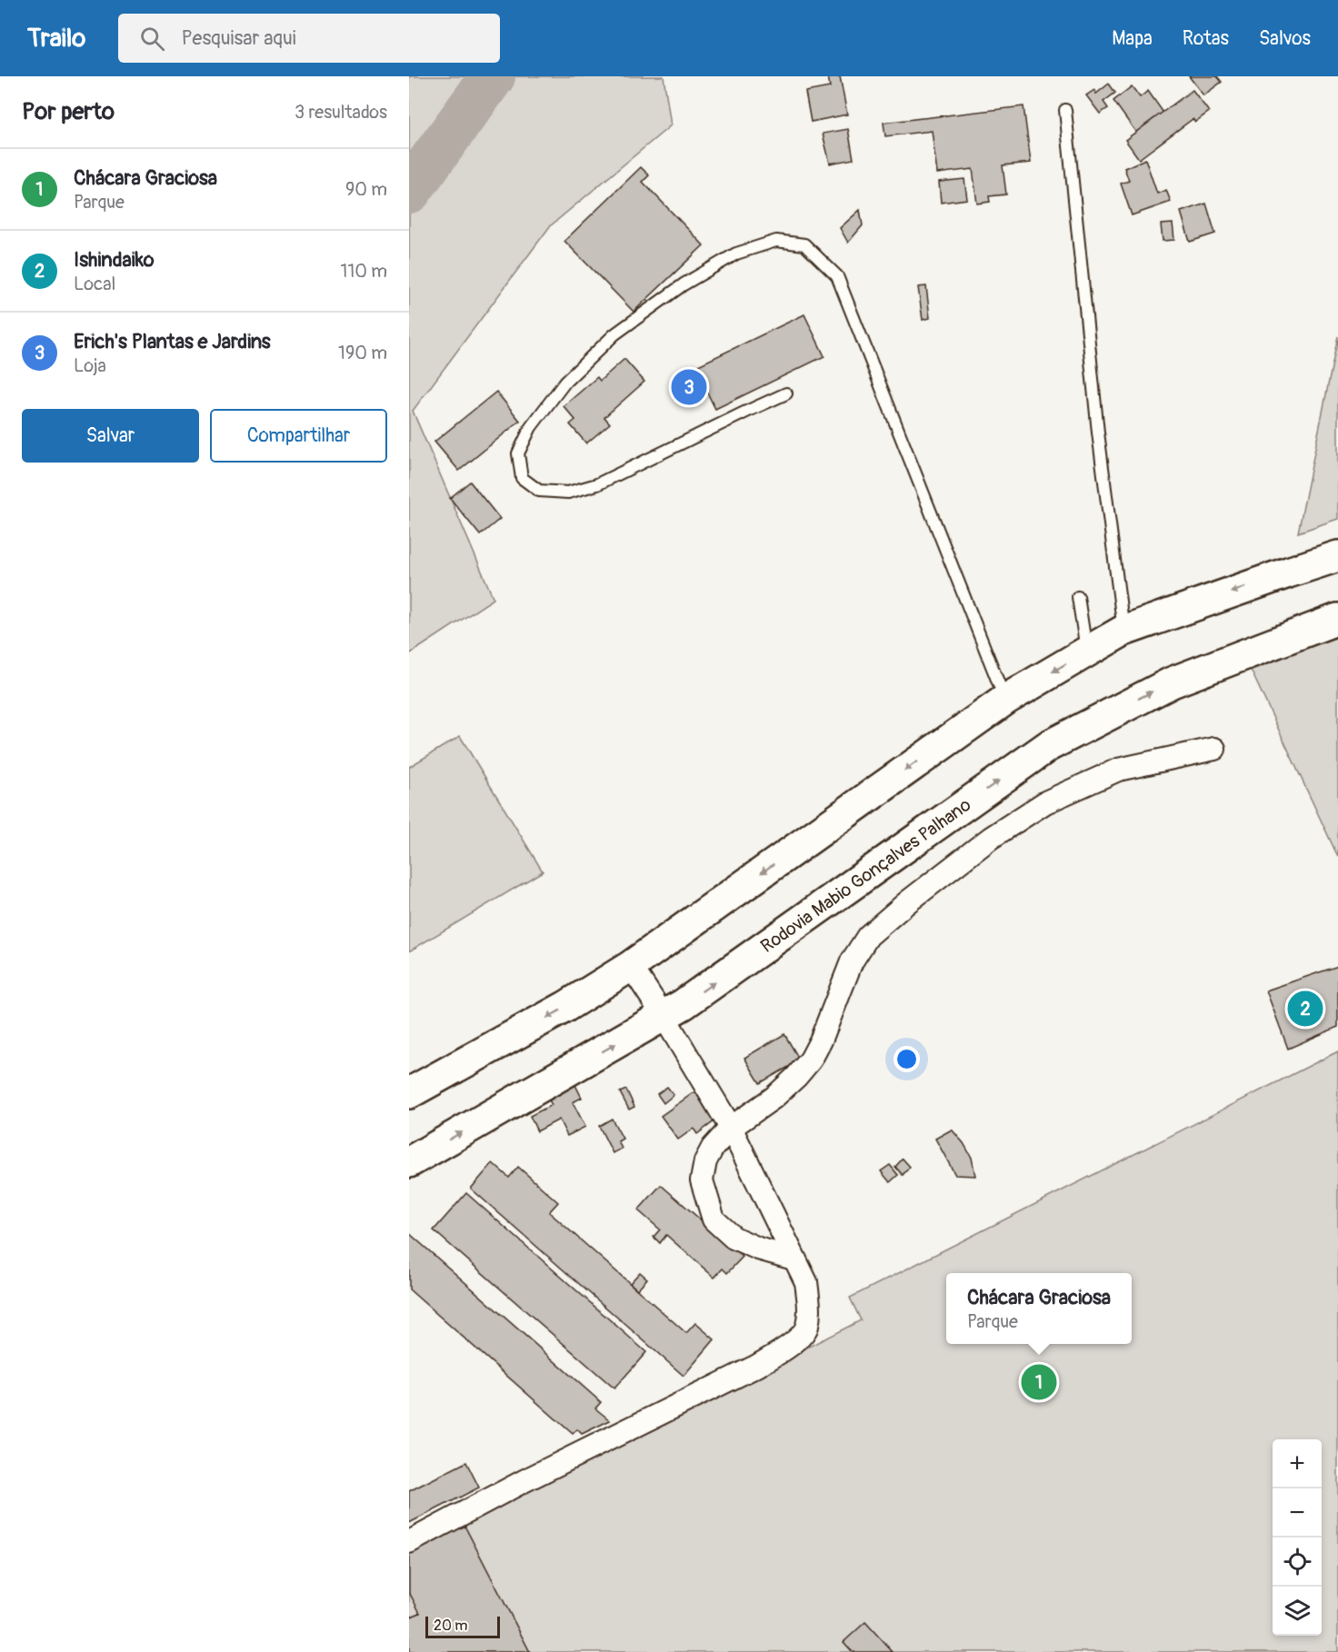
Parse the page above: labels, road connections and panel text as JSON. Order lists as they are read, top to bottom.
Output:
{
  "streets": {
    "main road": ["Rodovia Mabio Gonçalves Palhano"]
  },
  "scale_bar": "20 m",
  "page": {
    "header": "Trailo",
    "search": "Pesquisar aqui",
    "nav": ["Mapa", "Rotas", "Salvos"],
    "heading": ["Por perto", "3 resultados"],
    "list": [
      {
        "mark": "1",
        "name": "Chácara Graciosa",
        "note": "Parque",
        "value": "90 m"
      },
      {
        "mark": "2",
        "name": "Ishindaiko",
        "note": "Local",
        "value": "110 m"
      },
      {
        "mark": "3",
        "name": "Erich's Plantas e Jardins",
        "note": "Loja",
        "value": "190 m"
      }
    ],
    "pins": ["3", "2", "1"],
    "buttons": ["Salvar", "Compartilhar"],
    "popup": ["Chácara Graciosa", "Parque"],
    "map_buttons": ["+", "−"],
    "scale": "20 m"
  }
}
